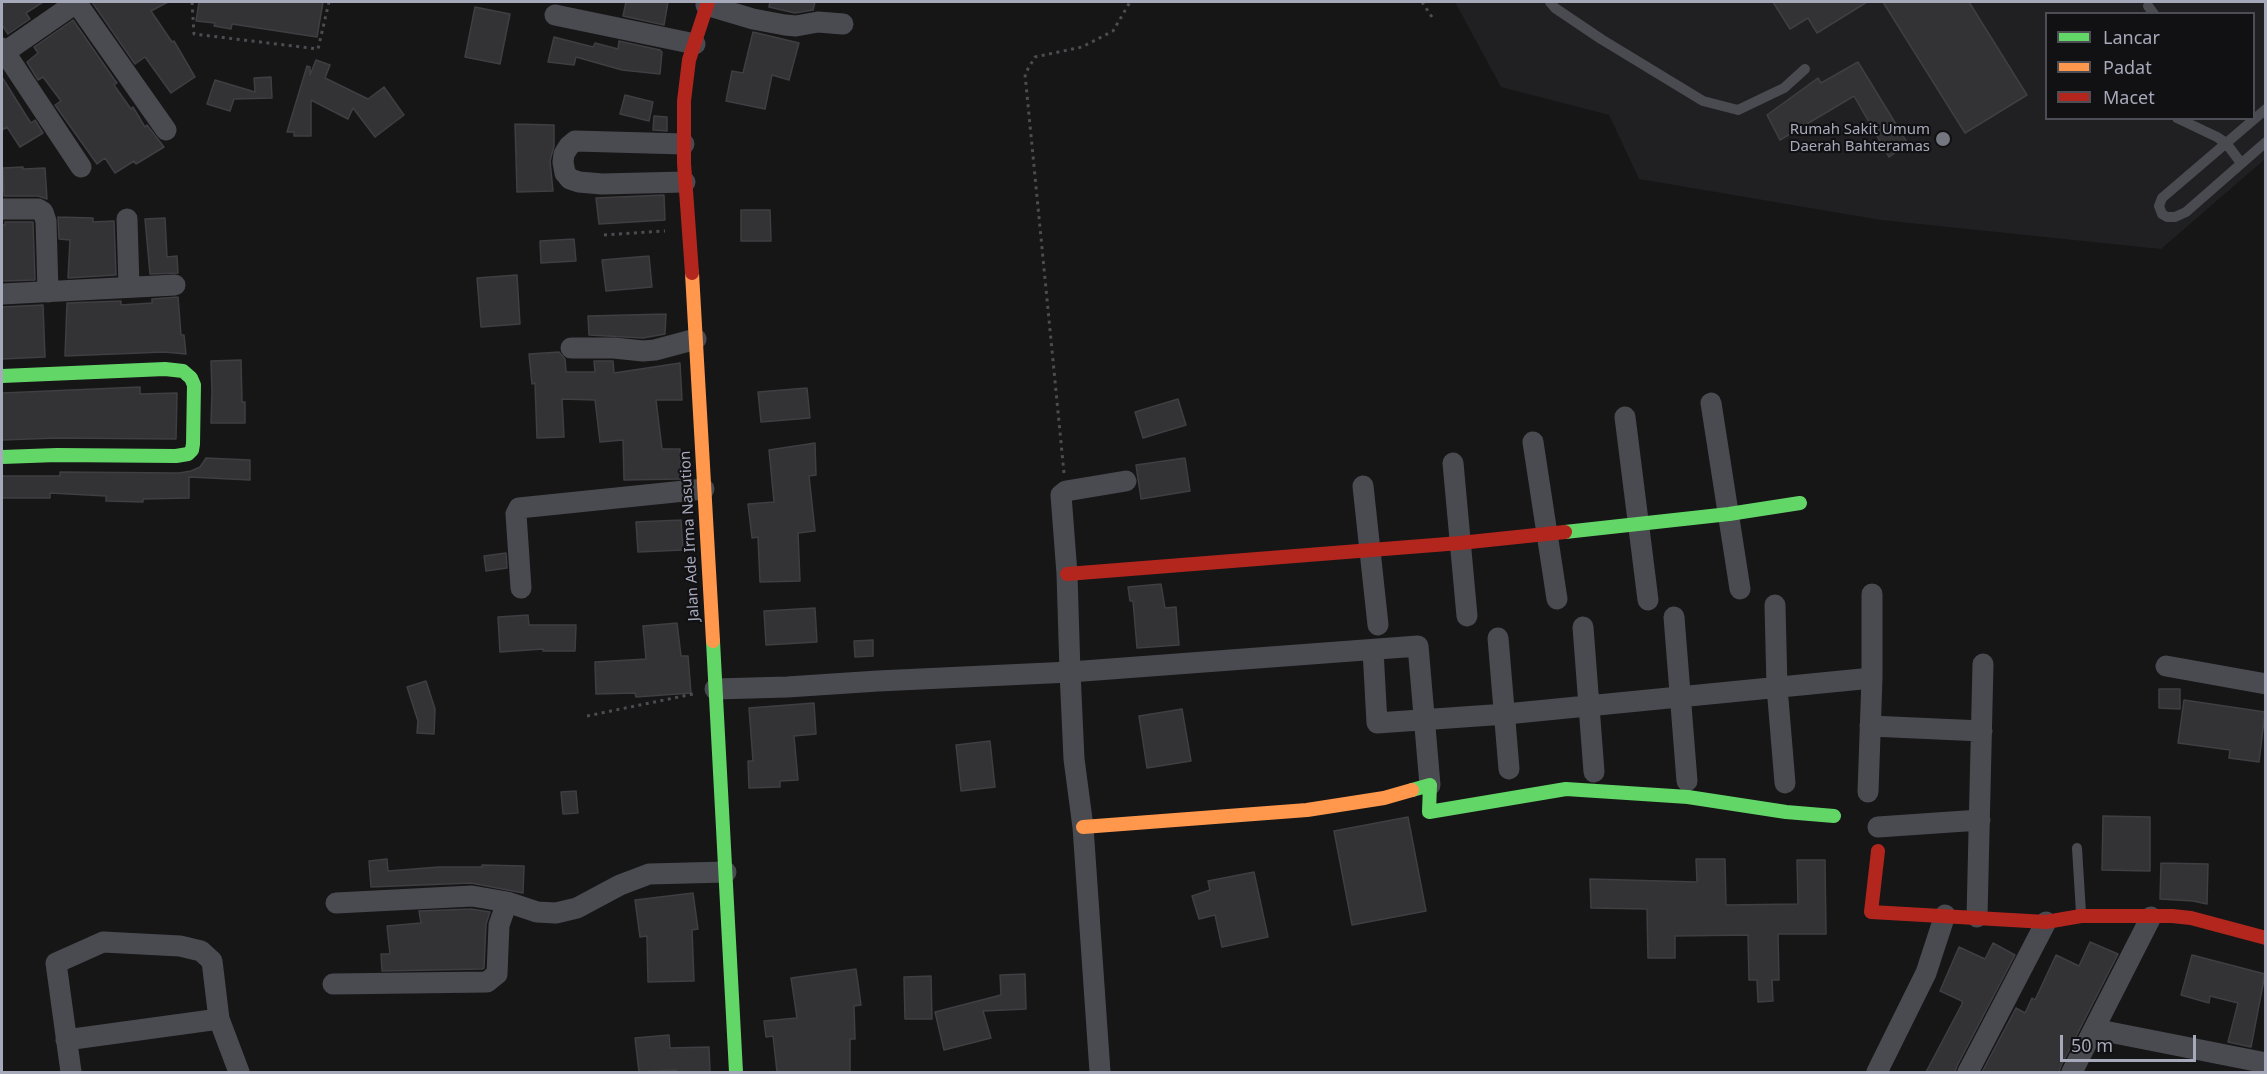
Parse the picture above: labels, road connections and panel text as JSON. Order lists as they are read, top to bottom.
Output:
{
  "streets": {
    "street": ["Jalan Ade Irma Nasution"]
  },
  "places": ["Rumah Sakit Umum Daerah Bahteramas"],
  "legend": ["Lancar", "Padat", "Macet"],
  "scale_bar": "50 m"
}
